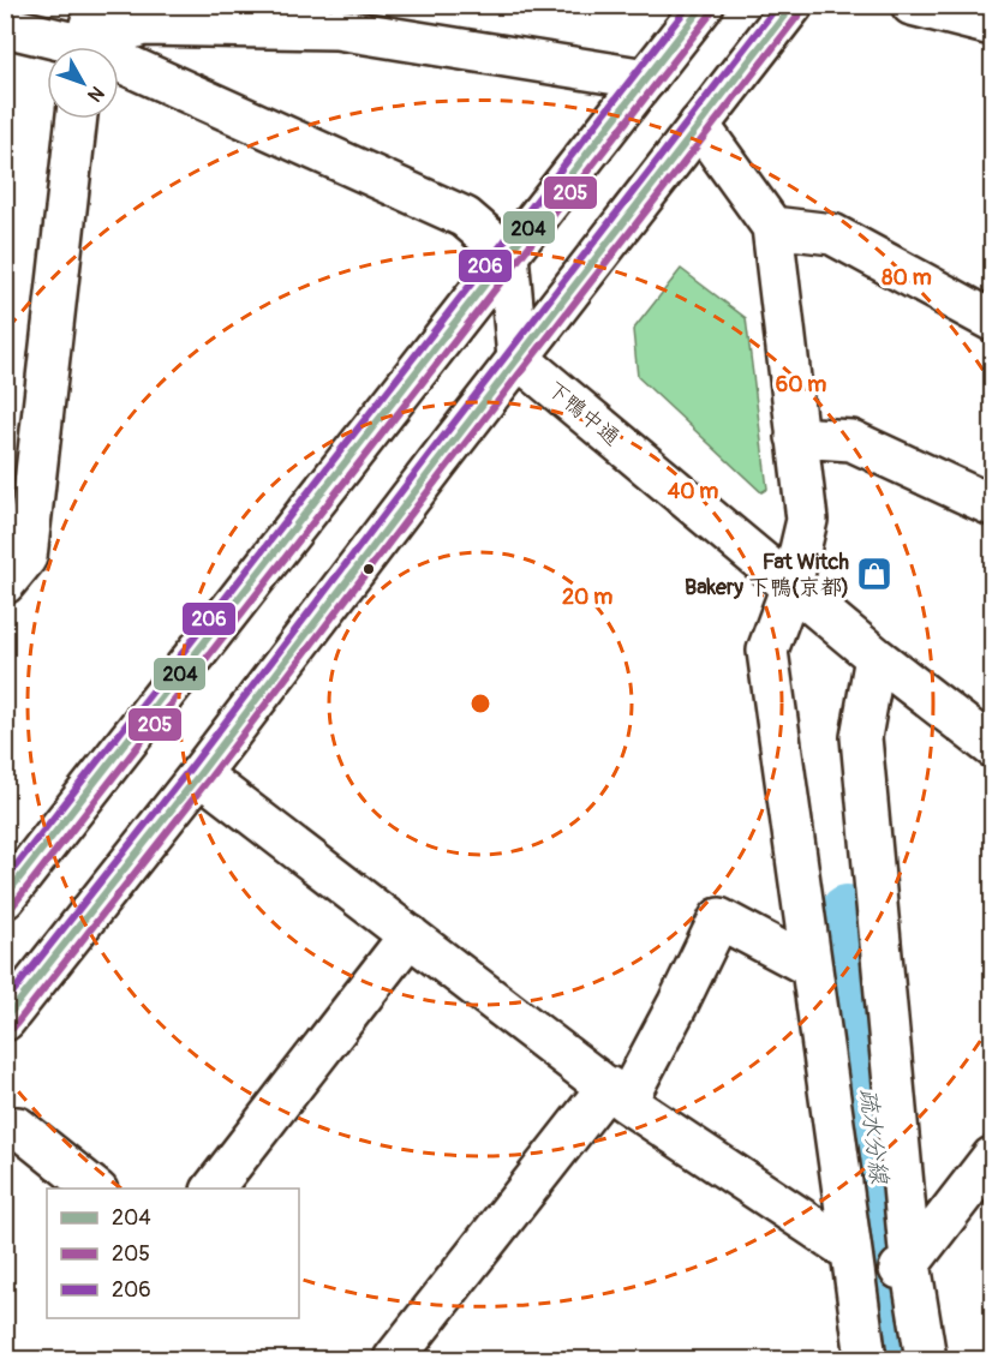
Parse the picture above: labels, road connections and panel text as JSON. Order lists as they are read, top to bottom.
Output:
{
  "streets": {
    "main road": ["下鴨中通"]
  },
  "water": ["疏水分線"],
  "places": {
    "shop": ["Fat Witch Bakery 下鴨(京都)"]
  },
  "lines": ["transit line 204", "transit line 206", "transit line 205"],
  "legend": ["204", "205", "206"],
  "north": "bottom right",
  "rings": [
    "80 m",
    "60 m",
    "40 m",
    "20 m"
  ]
}
